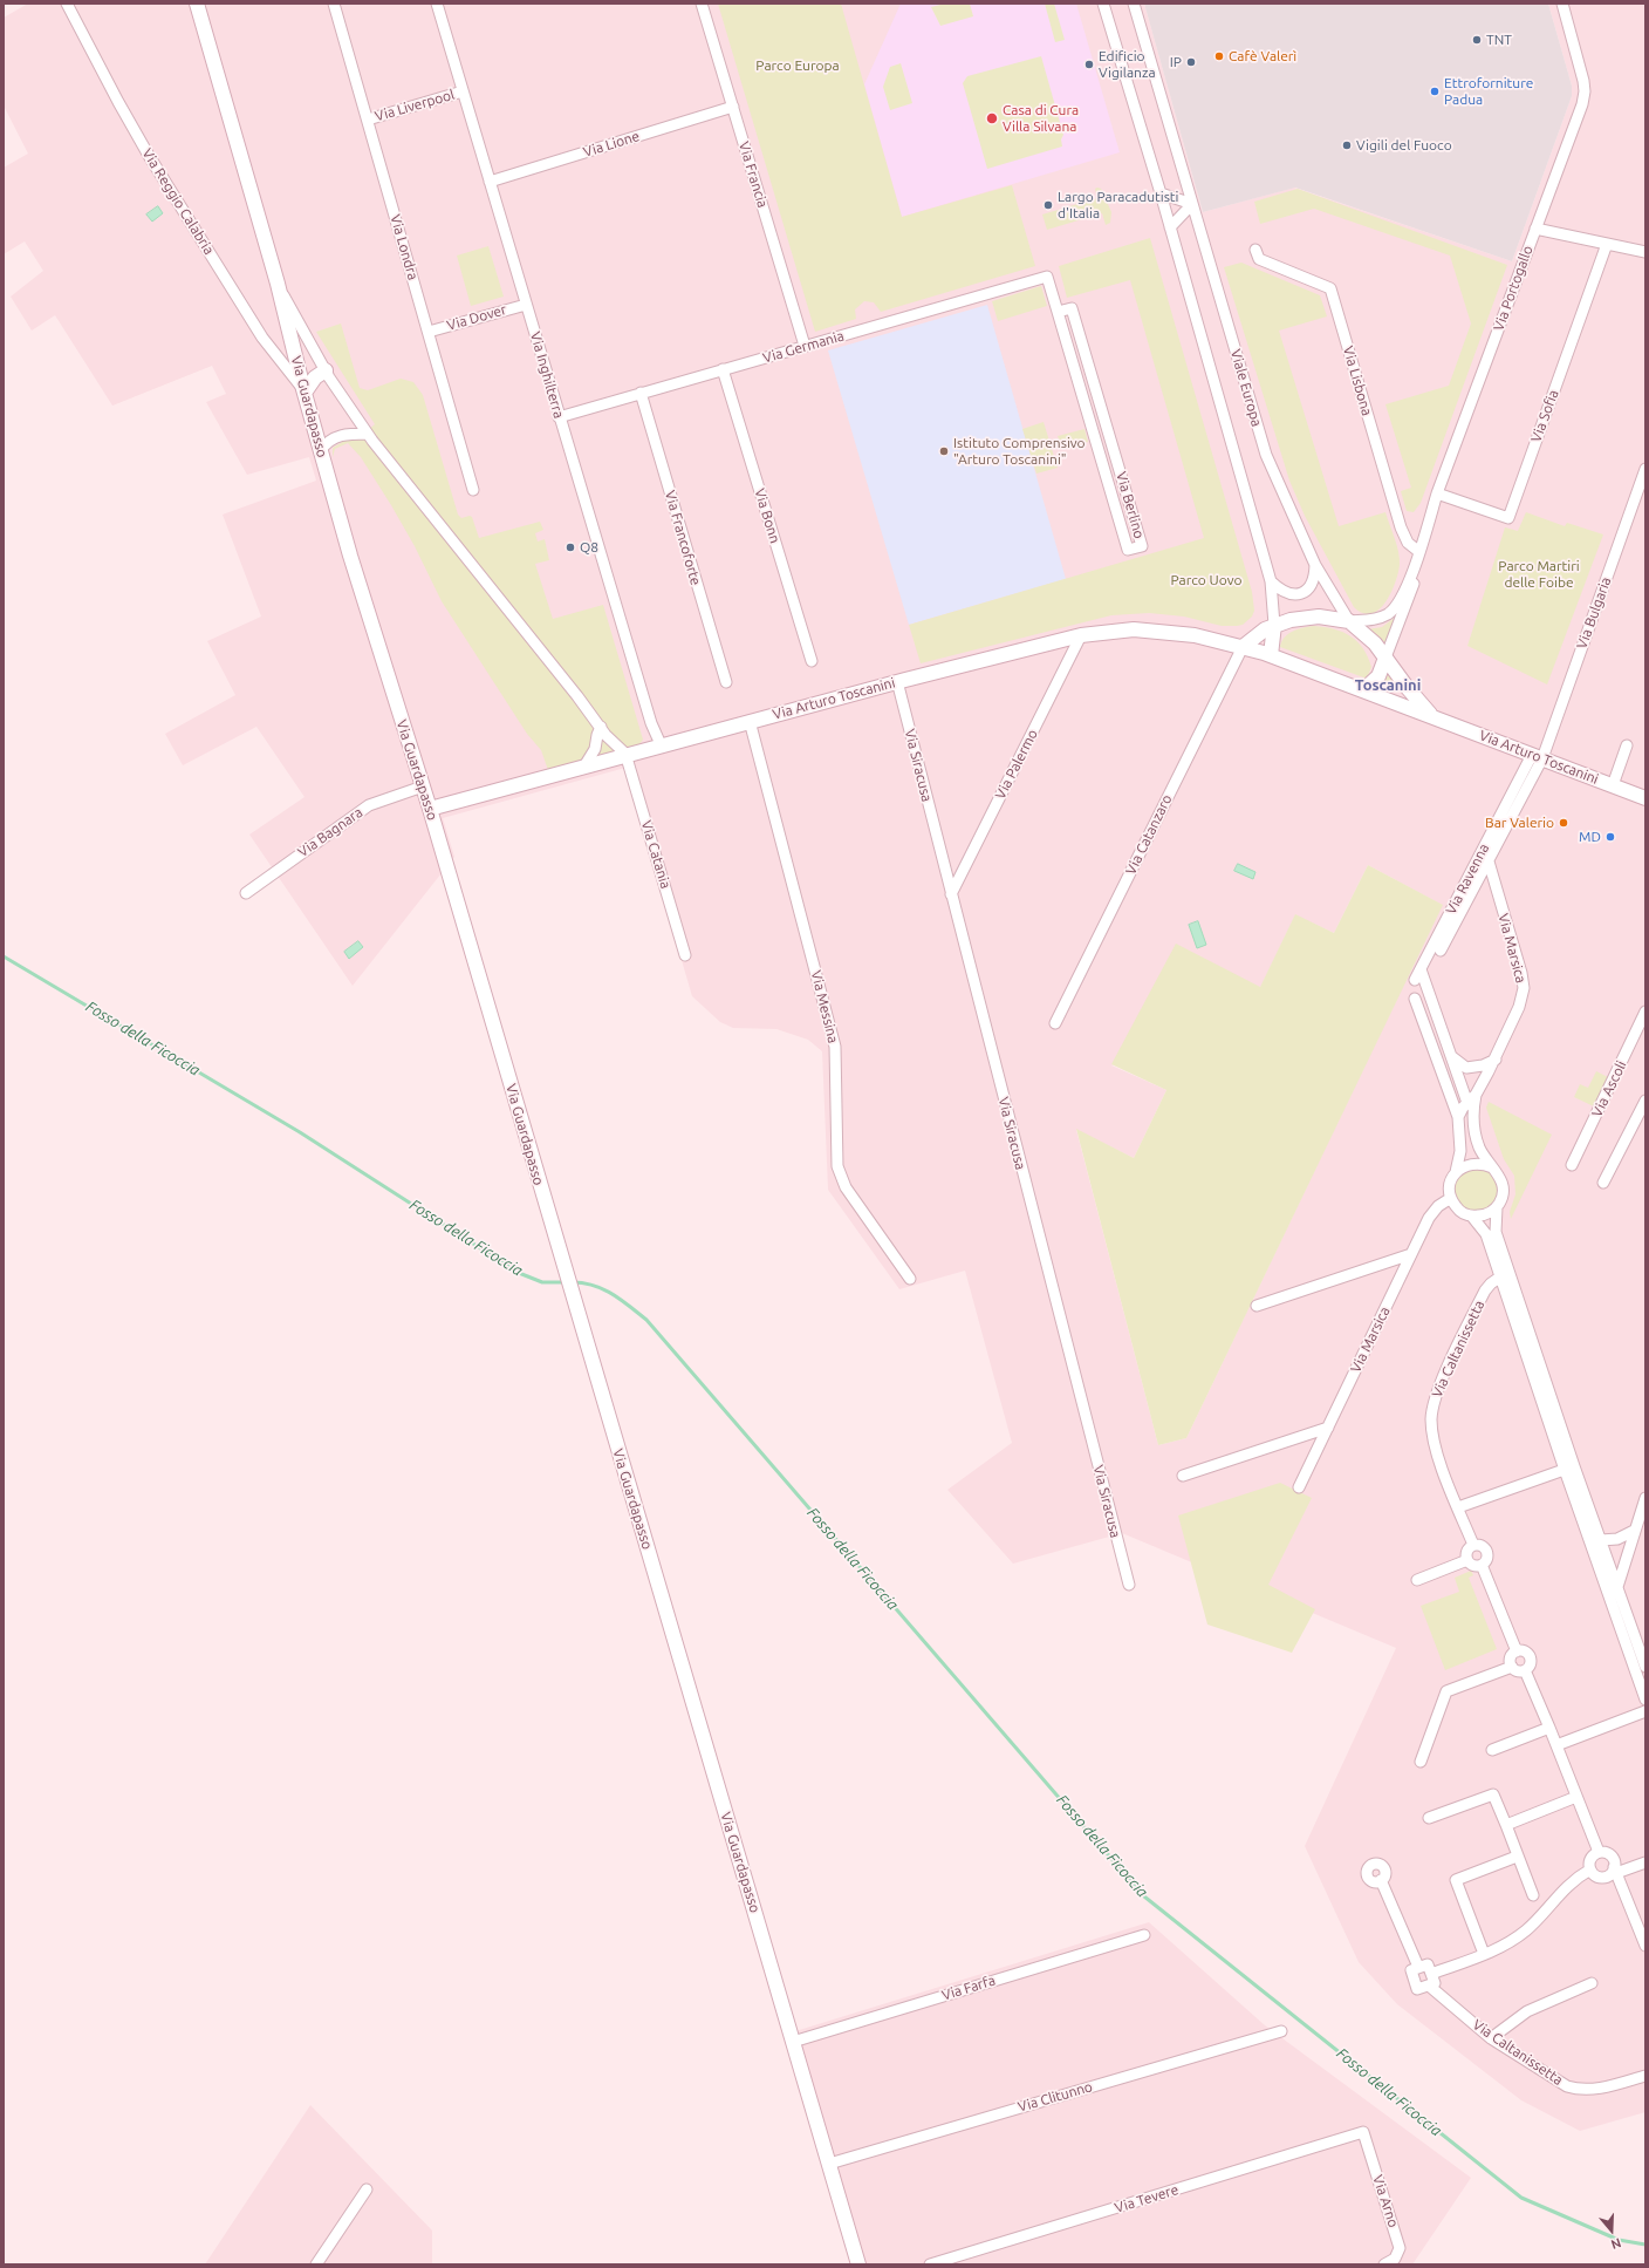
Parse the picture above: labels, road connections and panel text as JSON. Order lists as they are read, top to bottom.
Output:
{
  "streets": {
    "street": [
      "Via Liverpool",
      "Via Lione",
      "Via Francia",
      "Via Reggio Calabria",
      "Via Londra",
      "Via Portogallo",
      "Via Dover",
      "Via Germania",
      "Via Inghilterra",
      "Via Lisbona",
      "Viale Europa",
      "Via Guardapasso",
      "Via Sofia",
      "Via Berlino",
      "Via Bonn",
      "Via Francoforte",
      "Via Bulgaria",
      "Via Arturo Toscanini",
      "Via Palermo",
      "Via Siracusa",
      "Via Bagnara",
      "Via Catanzaro",
      "Via Catania",
      "Via Ravenna",
      "Via Marsica",
      "Via Messina",
      "Via Ascoli",
      "Via Caltanissetta",
      "Via Farfa",
      "Via Clitunno",
      "Via Tevere",
      "Via Arno"
    ]
  },
  "crossings": [
    ["Via Liverpool", "Via Londra"],
    ["Via Liverpool", "Via Inghilterra"],
    ["Via Lione", "Via Francia"],
    ["Via Lione", "Via Inghilterra"],
    ["Via Francia", "Via Germania"],
    ["Via Reggio Calabria", "Via Guardapasso"],
    ["Via Londra", "Via Dover"],
    ["Via Portogallo", "Via Lisbona"],
    ["Via Portogallo", "Viale Europa"],
    ["Via Portogallo", "Via Sofia"],
    ["Via Portogallo", "Via Arturo Toscanini"],
    ["Via Dover", "Via Inghilterra"],
    ["Via Germania", "Via Inghilterra"],
    ["Via Germania", "Via Berlino"],
    ["Via Germania", "Via Bonn"],
    ["Via Germania", "Via Francoforte"],
    ["Via Inghilterra", "Via Arturo Toscanini"],
    ["Viale Europa", "Via Arturo Toscanini"],
    ["Via Guardapasso", "Via Arturo Toscanini"],
    ["Via Guardapasso", "Via Bagnara"],
    ["Via Guardapasso", "Via Farfa"],
    ["Via Guardapasso", "Via Clitunno"],
    ["Via Bulgaria", "Via Arturo Toscanini"],
    ["Via Bulgaria", "Via Ravenna"],
    ["Via Arturo Toscanini", "Via Palermo"],
    ["Via Arturo Toscanini", "Via Siracusa"],
    ["Via Arturo Toscanini", "Via Catanzaro"],
    ["Via Arturo Toscanini", "Via Catania"],
    ["Via Arturo Toscanini", "Via Ravenna"],
    ["Via Arturo Toscanini", "Via Messina"],
    ["Via Palermo", "Via Siracusa"],
    ["Via Marsica", "Via Caltanissetta"],
    ["Via Tevere", "Via Arno"]
  ],
  "districts": ["Toscanini"],
  "water": ["Fosso della Ficoccia"],
  "parks": ["Parco Europa", "Parco Martiri delle Foibe", "Parco Uovo"],
  "places": [
    "TNT",
    "Cafè Valerì",
    "IP",
    "Edificio Vigilanza",
    "Ettroforniture Padua",
    "Casa di Cura Villa Silvana",
    "Vigili del Fuoco",
    "Largo Paracadutisti d'Italia",
    "Istituto Comprensivo \"Arturo Toscanini\"",
    "Q8",
    "Bar Valerio",
    "MD"
  ],
  "north": "bottom"
}
